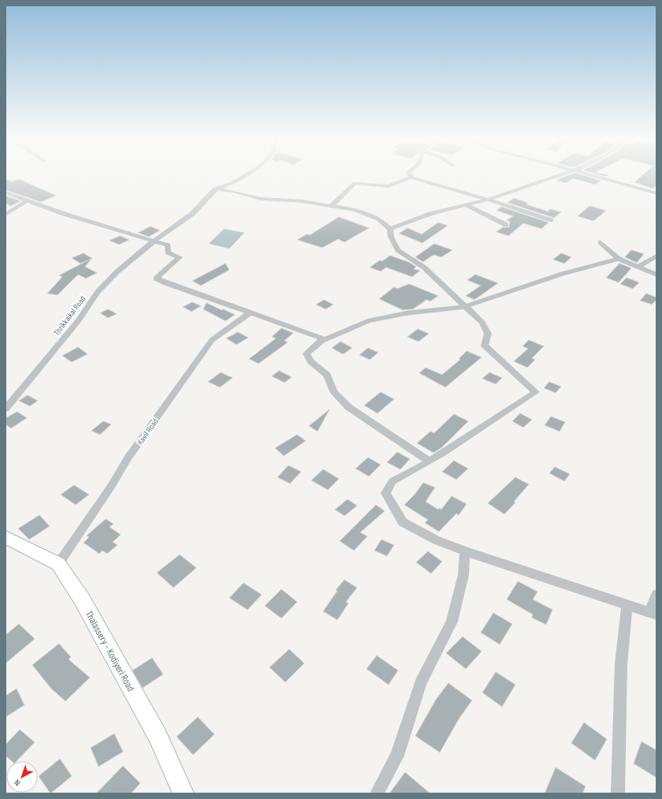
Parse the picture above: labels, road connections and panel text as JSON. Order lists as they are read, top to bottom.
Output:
{
  "streets": {
    "main road": ["Thalassery - Kodiyeri Road"],
    "street": ["Thrikkaikal Road", "Kavil Road"]
  },
  "crossings": [
    ["Kavil Road", "Thalassery - Kodiyeri Road"]
  ],
  "north": "bottom left"
}
